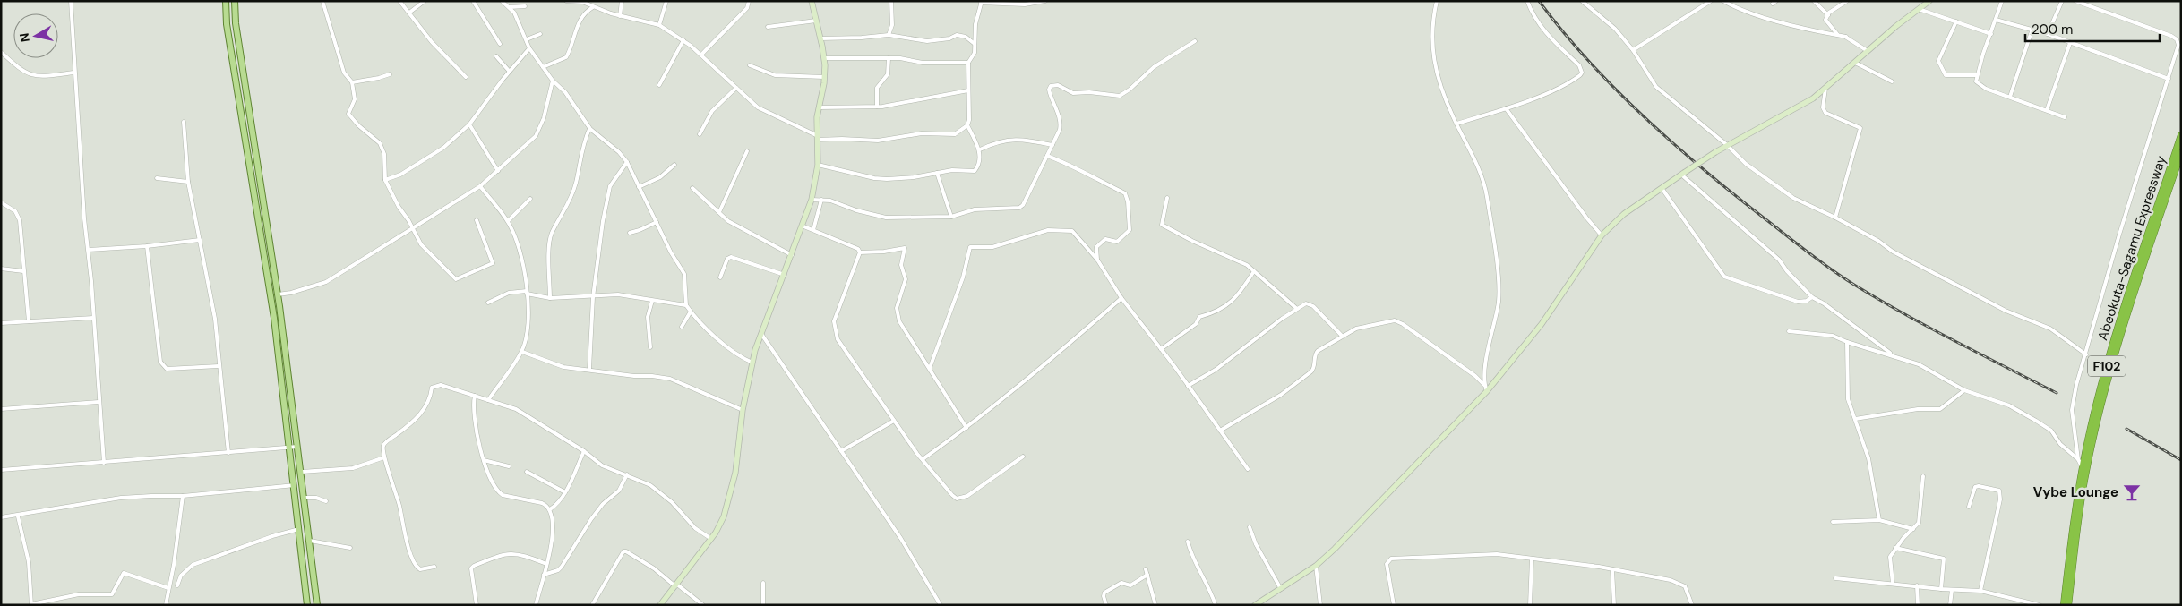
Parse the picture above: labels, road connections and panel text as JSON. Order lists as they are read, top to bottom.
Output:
{
  "streets": {
    "highway": ["Abeokuta-Sagamu Expressway", "F102"]
  },
  "places": {
    "bar": ["Vybe Lounge"]
  },
  "scale_bar": "200 m",
  "north": "left"
}
